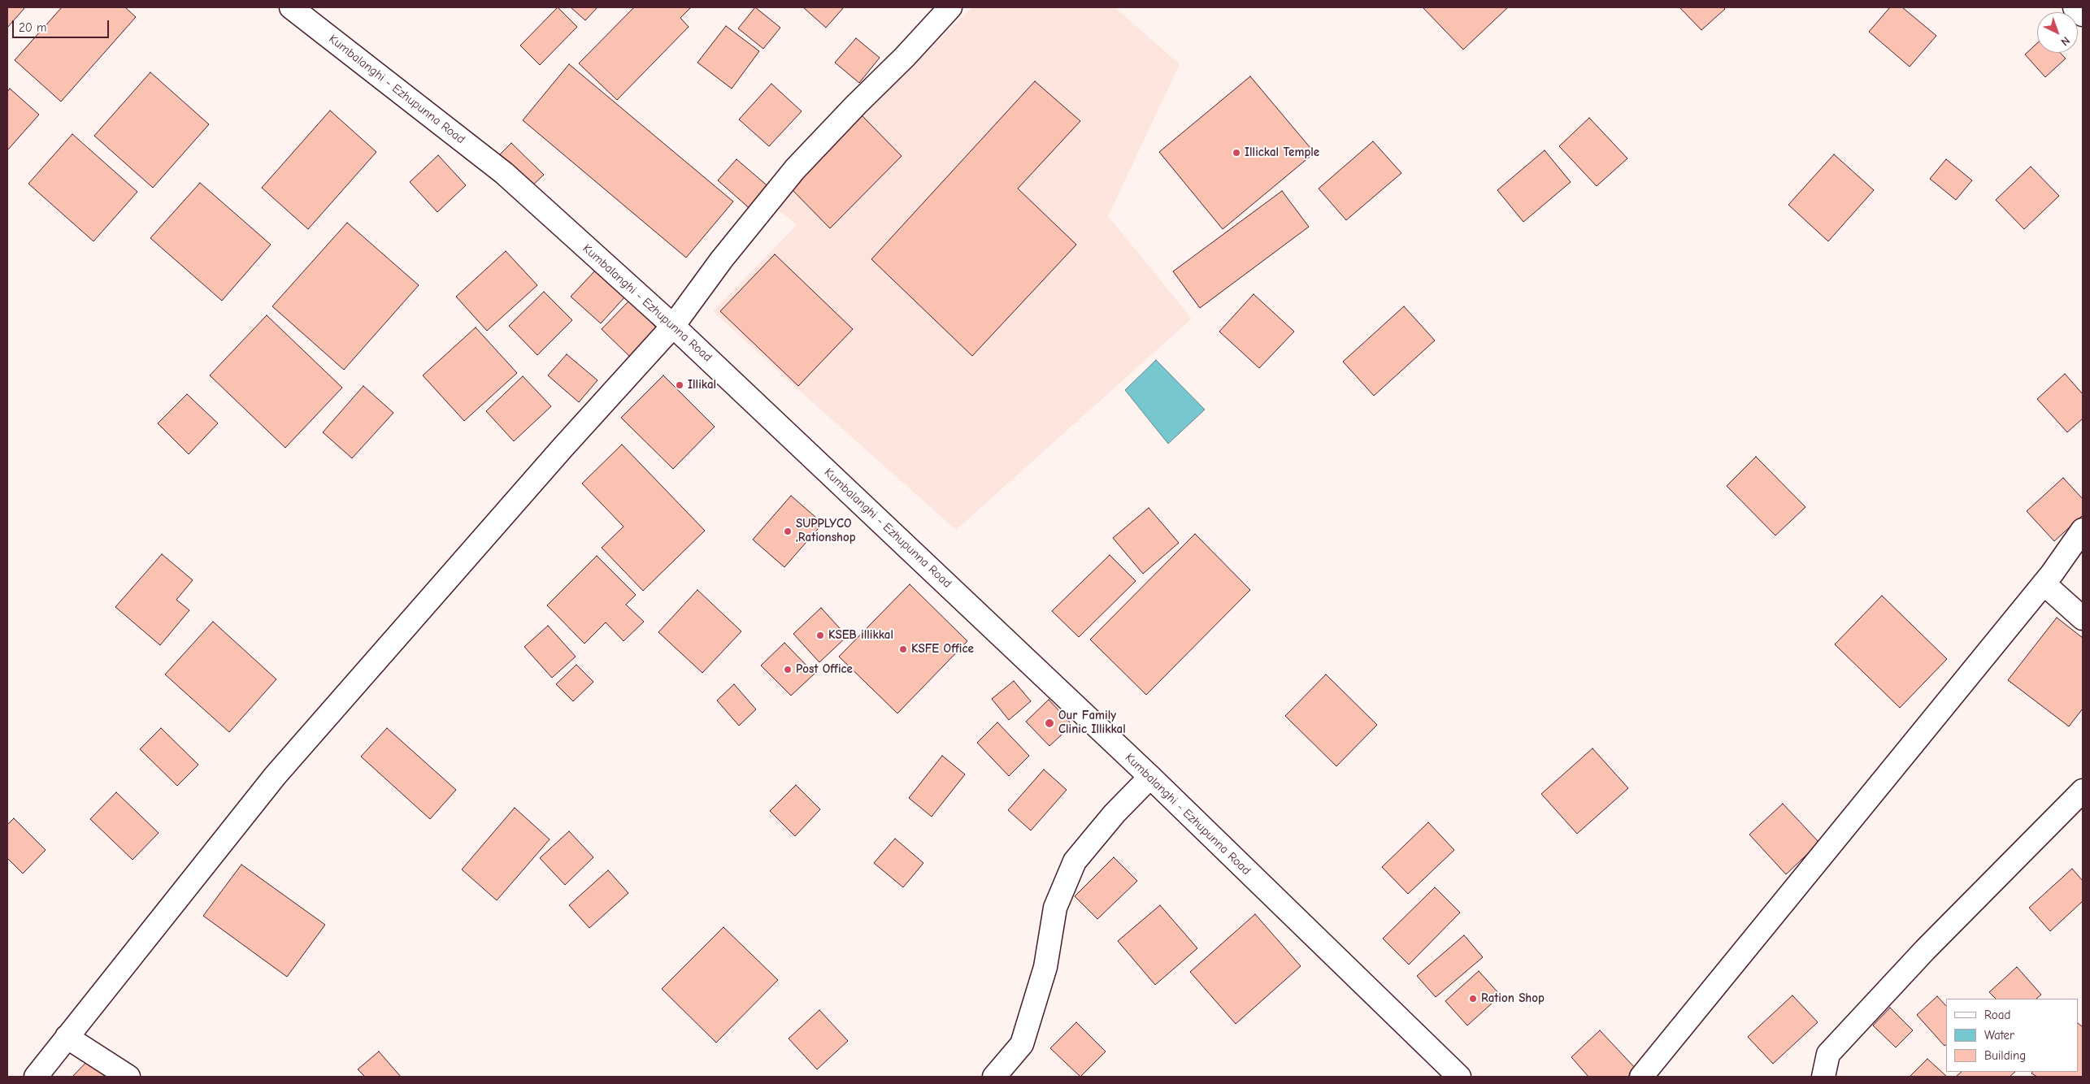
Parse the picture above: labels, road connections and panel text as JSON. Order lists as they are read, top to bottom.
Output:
{
  "streets": {
    "street": ["Kumbalanghi - Ezhupunna Road"]
  },
  "places": [
    "Illickal Temple",
    "Illikal",
    "SUPPLYCO ,Rationshop",
    "KSEB illikkal",
    "KSFE Office",
    "Post Office",
    "Our Family Clinic Illikkal",
    "Ration Shop"
  ],
  "legend": ["Road", "Water", "Building"],
  "scale_bar": "20 m",
  "north": "bottom right"
}
